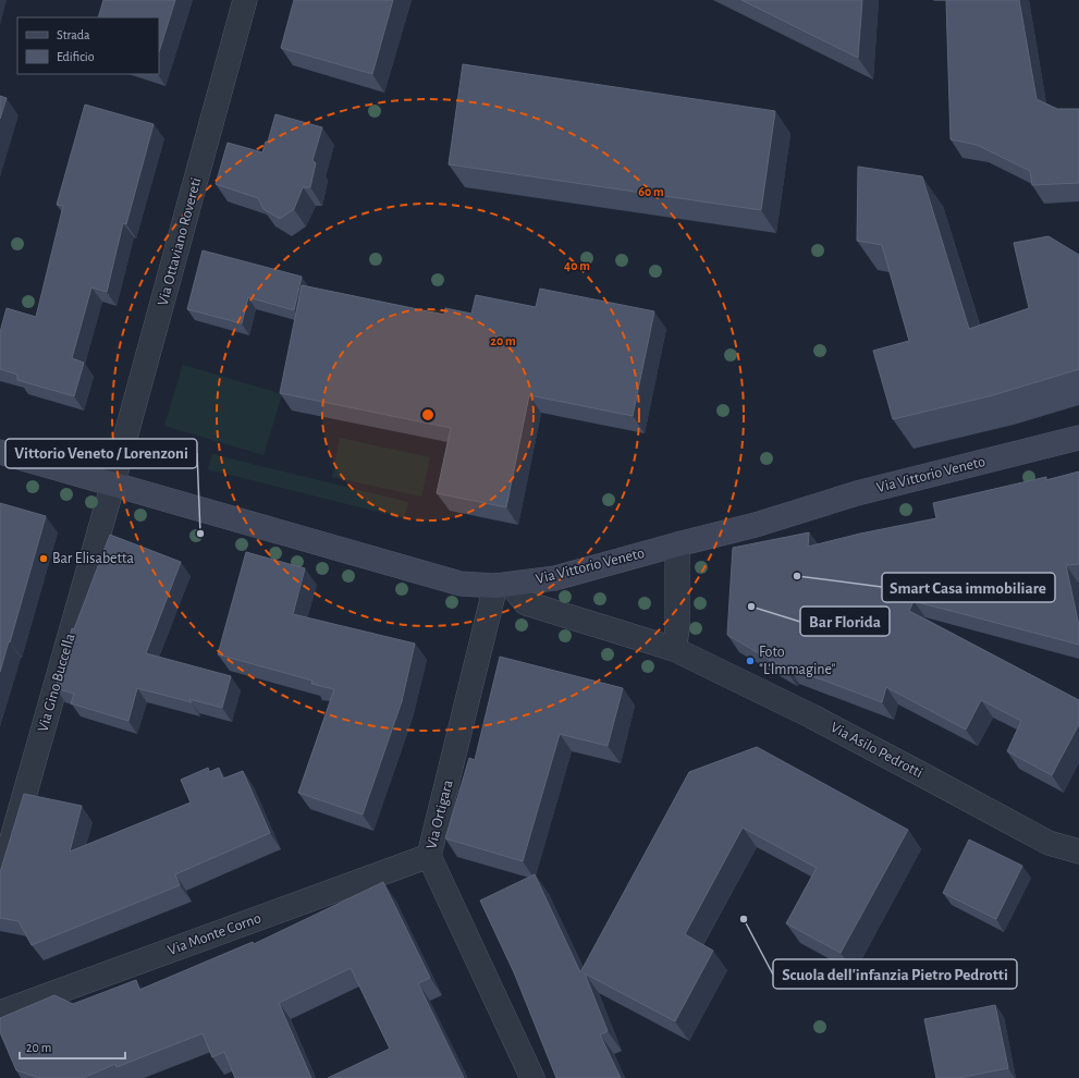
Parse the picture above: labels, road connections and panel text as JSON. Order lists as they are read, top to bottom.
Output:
{
  "streets": {
    "street": [
      "Via Ottaviano Rovereti",
      "Via Vittorio Veneto",
      "Via Gino Buccella",
      "Via Asilo Pedrotti",
      "Via Ortigara",
      "Via Monte Corno"
    ]
  },
  "crossings": [
    ["Via Ottaviano Rovereti", "Via Vittorio Veneto"],
    ["Via Ottaviano Rovereti", "Via Gino Buccella"],
    ["Via Vittorio Veneto", "Via Gino Buccella"],
    ["Via Vittorio Veneto", "Via Asilo Pedrotti"],
    ["Via Vittorio Veneto", "Via Ortigara"],
    ["Via Asilo Pedrotti", "Via Ortigara"],
    ["Via Ortigara", "Via Monte Corno"]
  ],
  "places": [
    "Vittorio Veneto / Lorenzoni",
    "Bar Elisabetta",
    "Smart Casa immobiliare",
    "Bar Florida",
    "Foto \"L'Immagine\"",
    "Scuola dell'infanzia Pietro Pedrotti"
  ],
  "legend": ["Strada", "Edificio"],
  "scale_bar": "20 m",
  "rings": ["60 m", "40 m", "20 m"]
}
